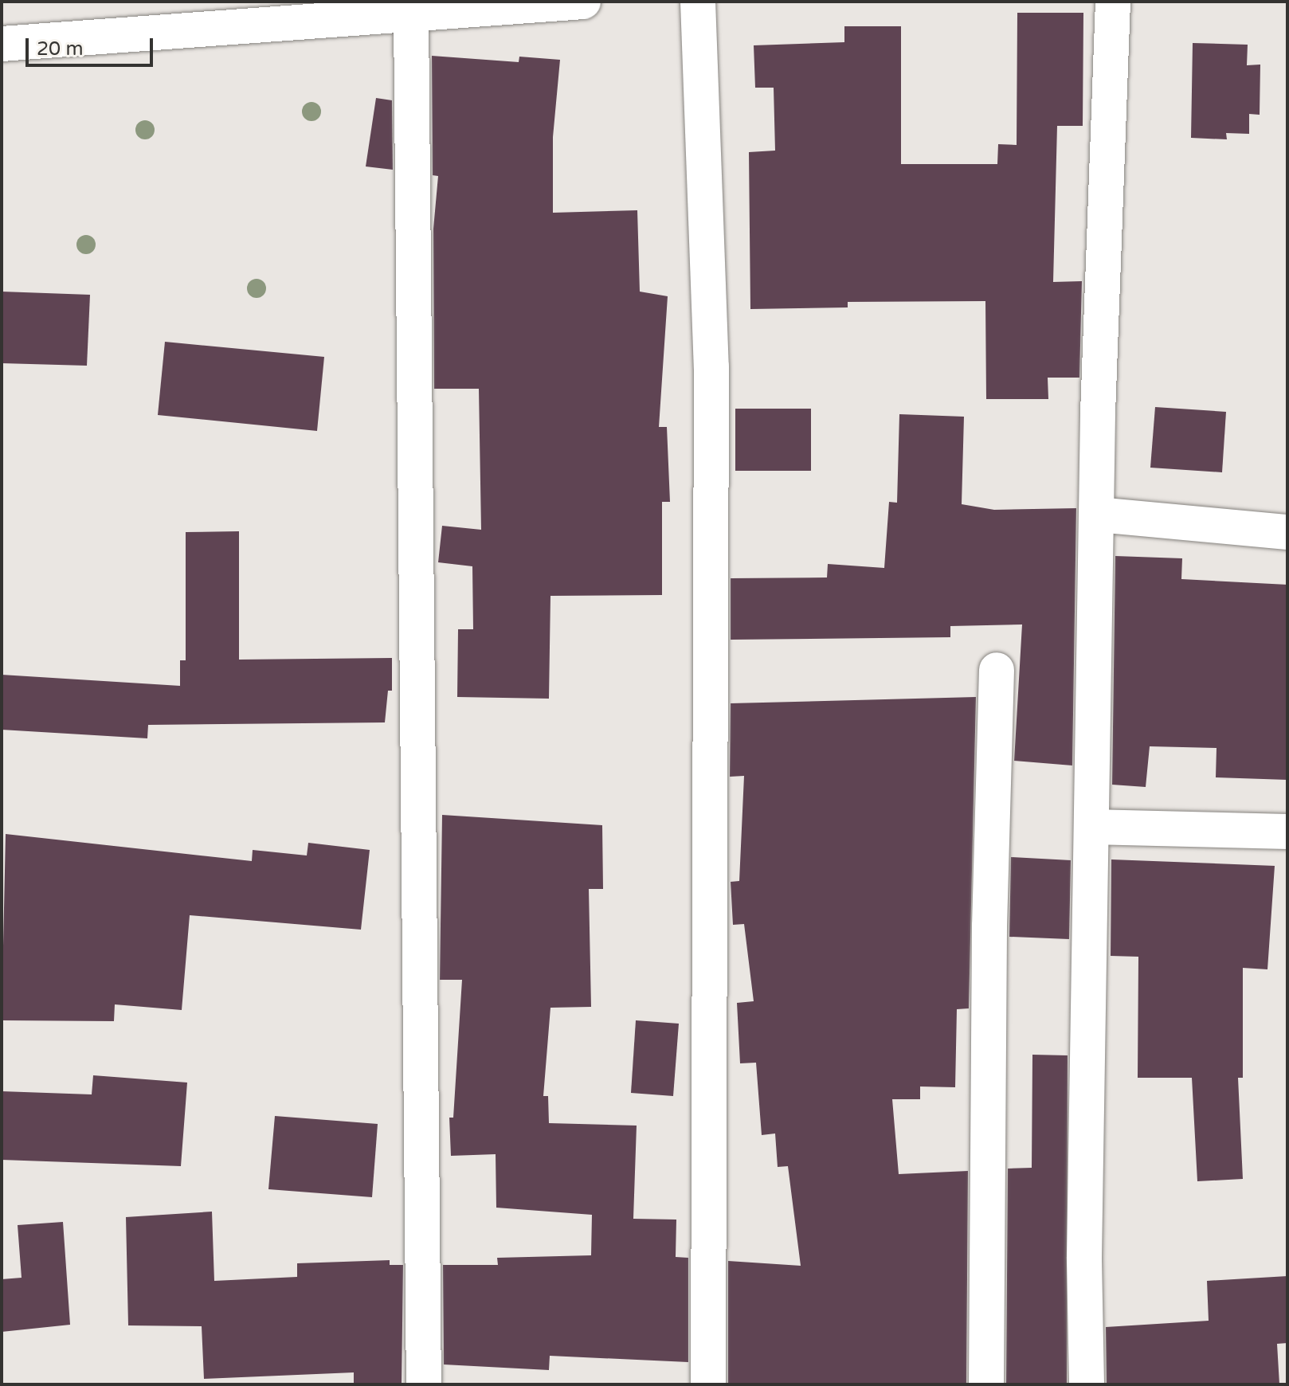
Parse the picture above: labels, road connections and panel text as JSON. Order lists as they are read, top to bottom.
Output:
{
  "scale_bar": "20 m"
}
